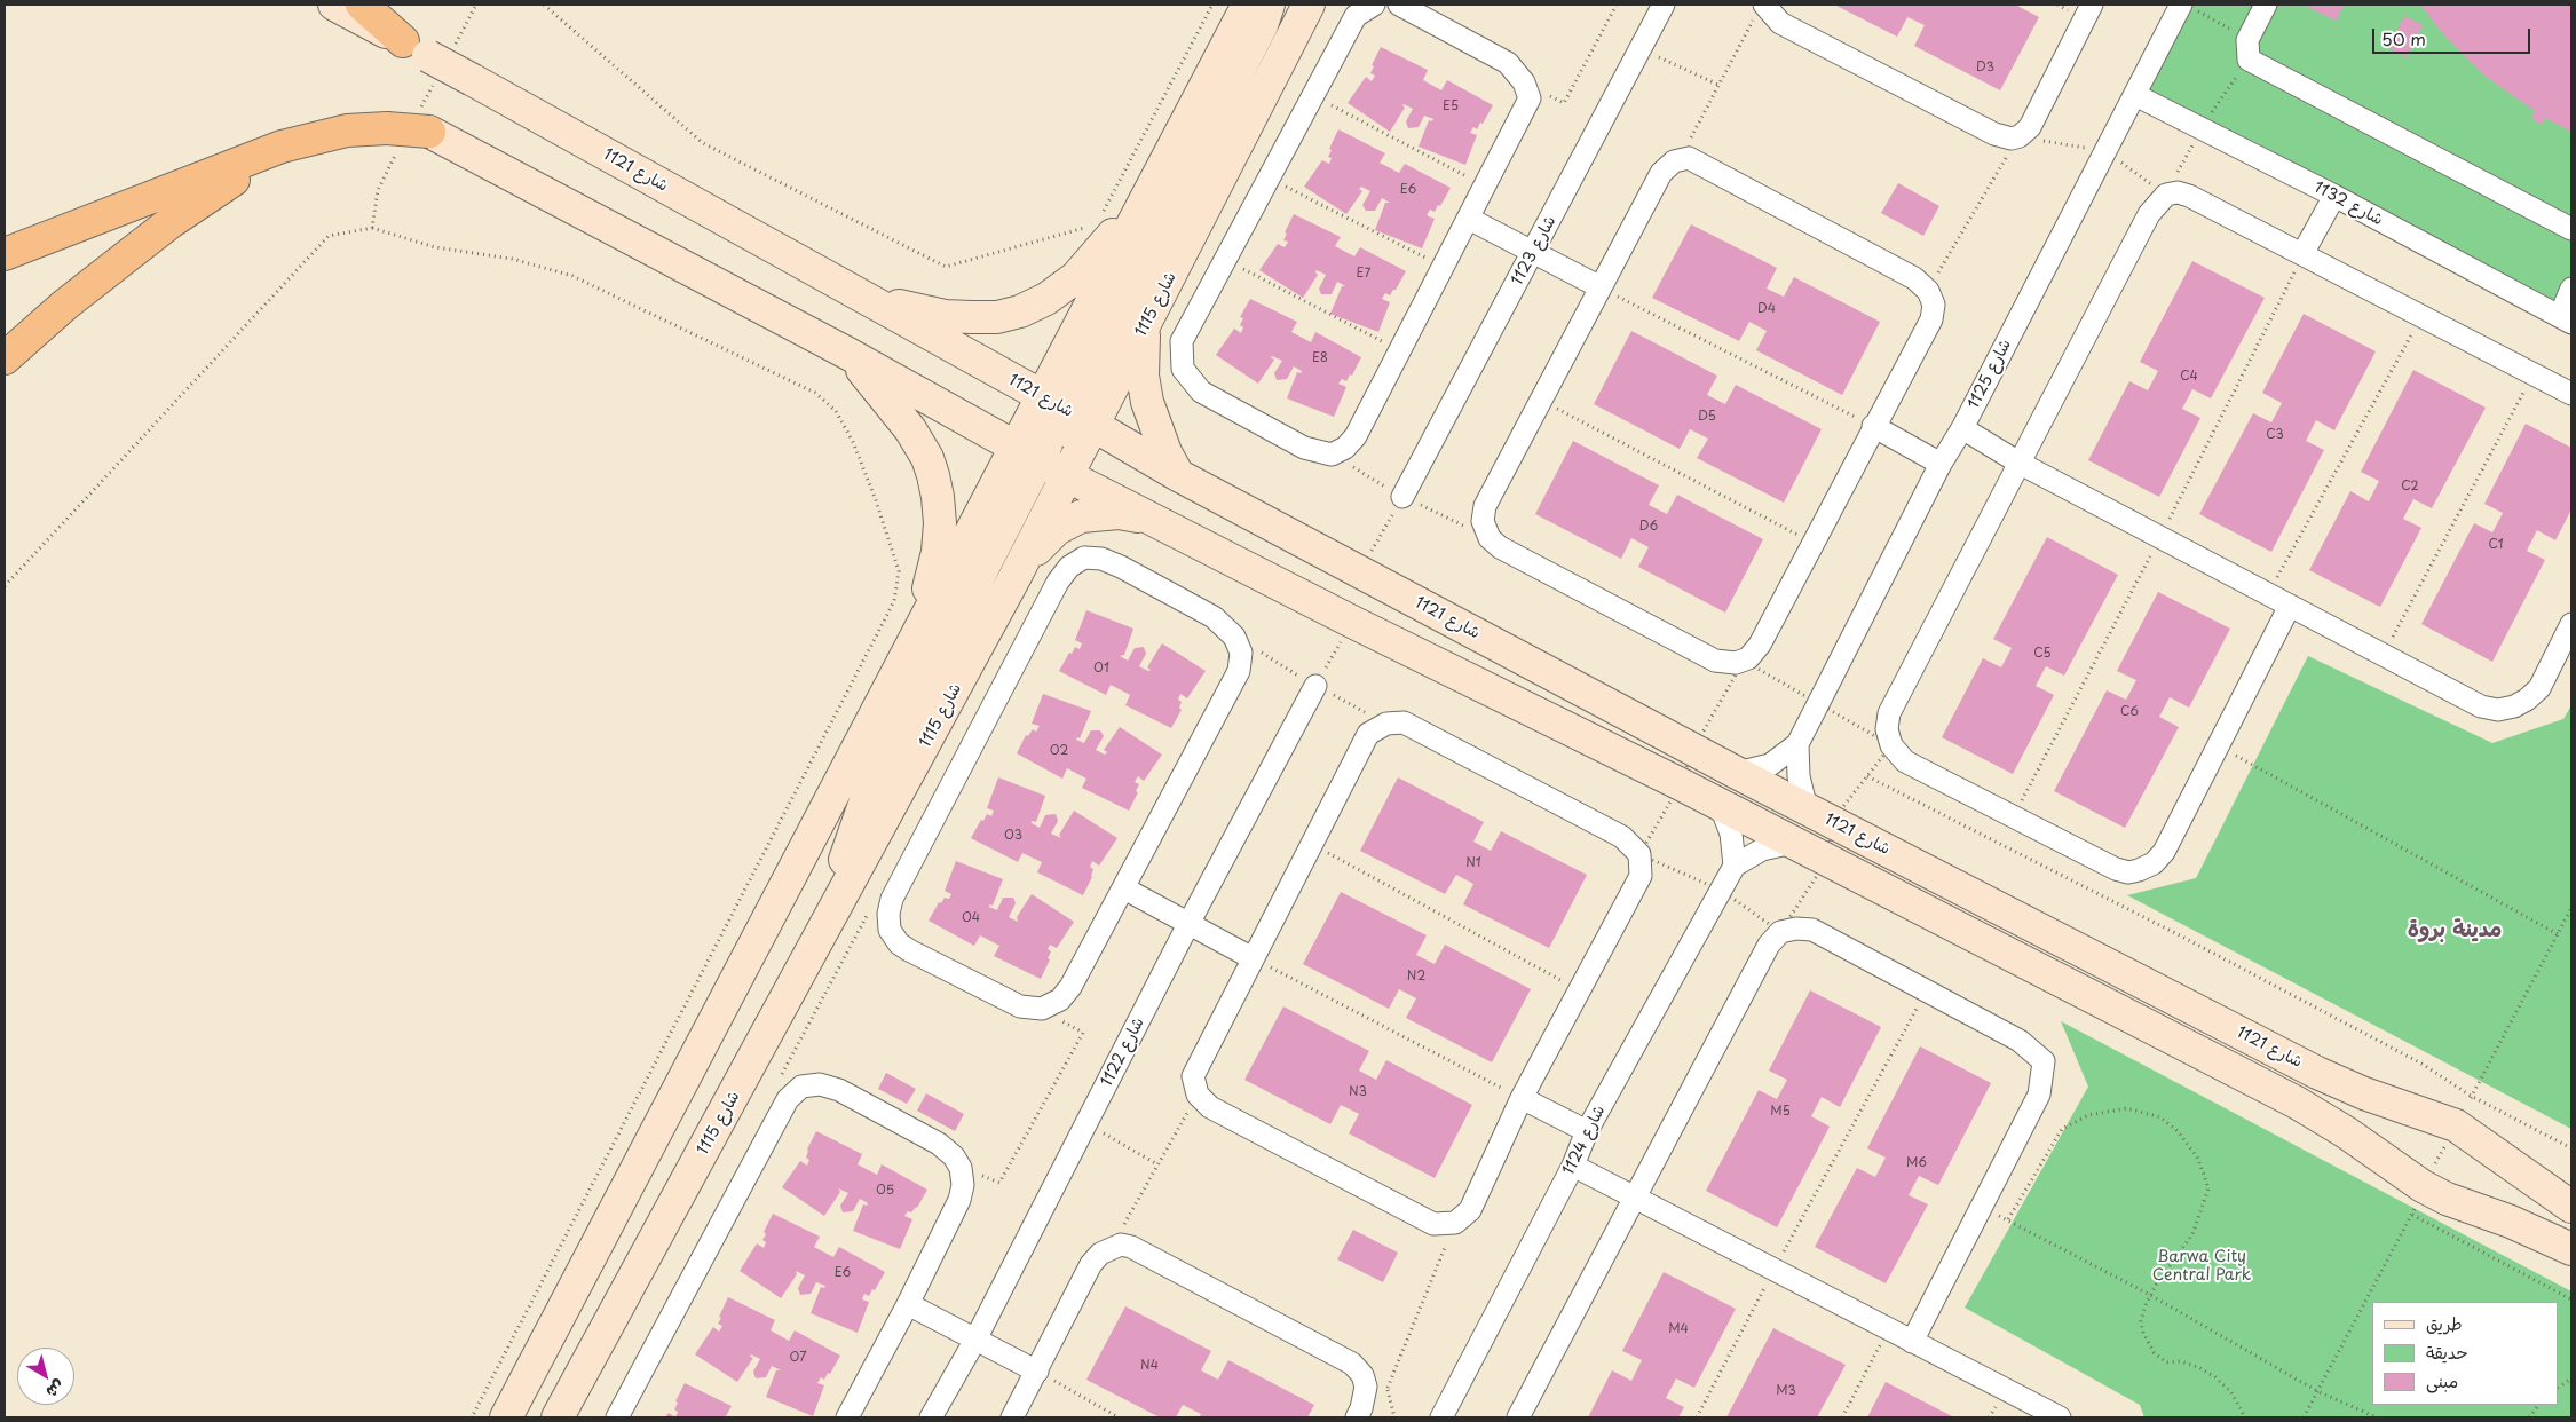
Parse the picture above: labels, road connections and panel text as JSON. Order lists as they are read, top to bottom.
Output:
{
  "streets": {
    "street": [
      "شارع 1121",
      "شارع 1132",
      "شارع 1123",
      "شارع 1115",
      "شارع 1125",
      "شارع 1122",
      "شارع 1124"
    ]
  },
  "crossings": [
    ["شارع 1121", "شارع 1115"],
    ["شارع 1121", "شارع 1125"],
    ["شارع 1132", "شارع 1125"]
  ],
  "districts": ["مدينة بروة"],
  "parks": ["Barwa City Central Park"],
  "house_numbers": [
    "D3",
    "E5",
    "E6",
    "E7",
    "D4",
    "E8",
    "C4",
    "D5",
    "C3",
    "C2",
    "D6",
    "C1",
    "C5",
    "O1",
    "C6",
    "O2",
    "O3",
    "N1",
    "O4",
    "N2",
    "N3",
    "M5",
    "M6",
    "O5",
    "E6",
    "M4",
    "O7",
    "N4",
    "M3"
  ],
  "legend": ["طريق", "حديقة", "مبنى"],
  "scale_bar": "50 m",
  "north": "bottom right"
}
